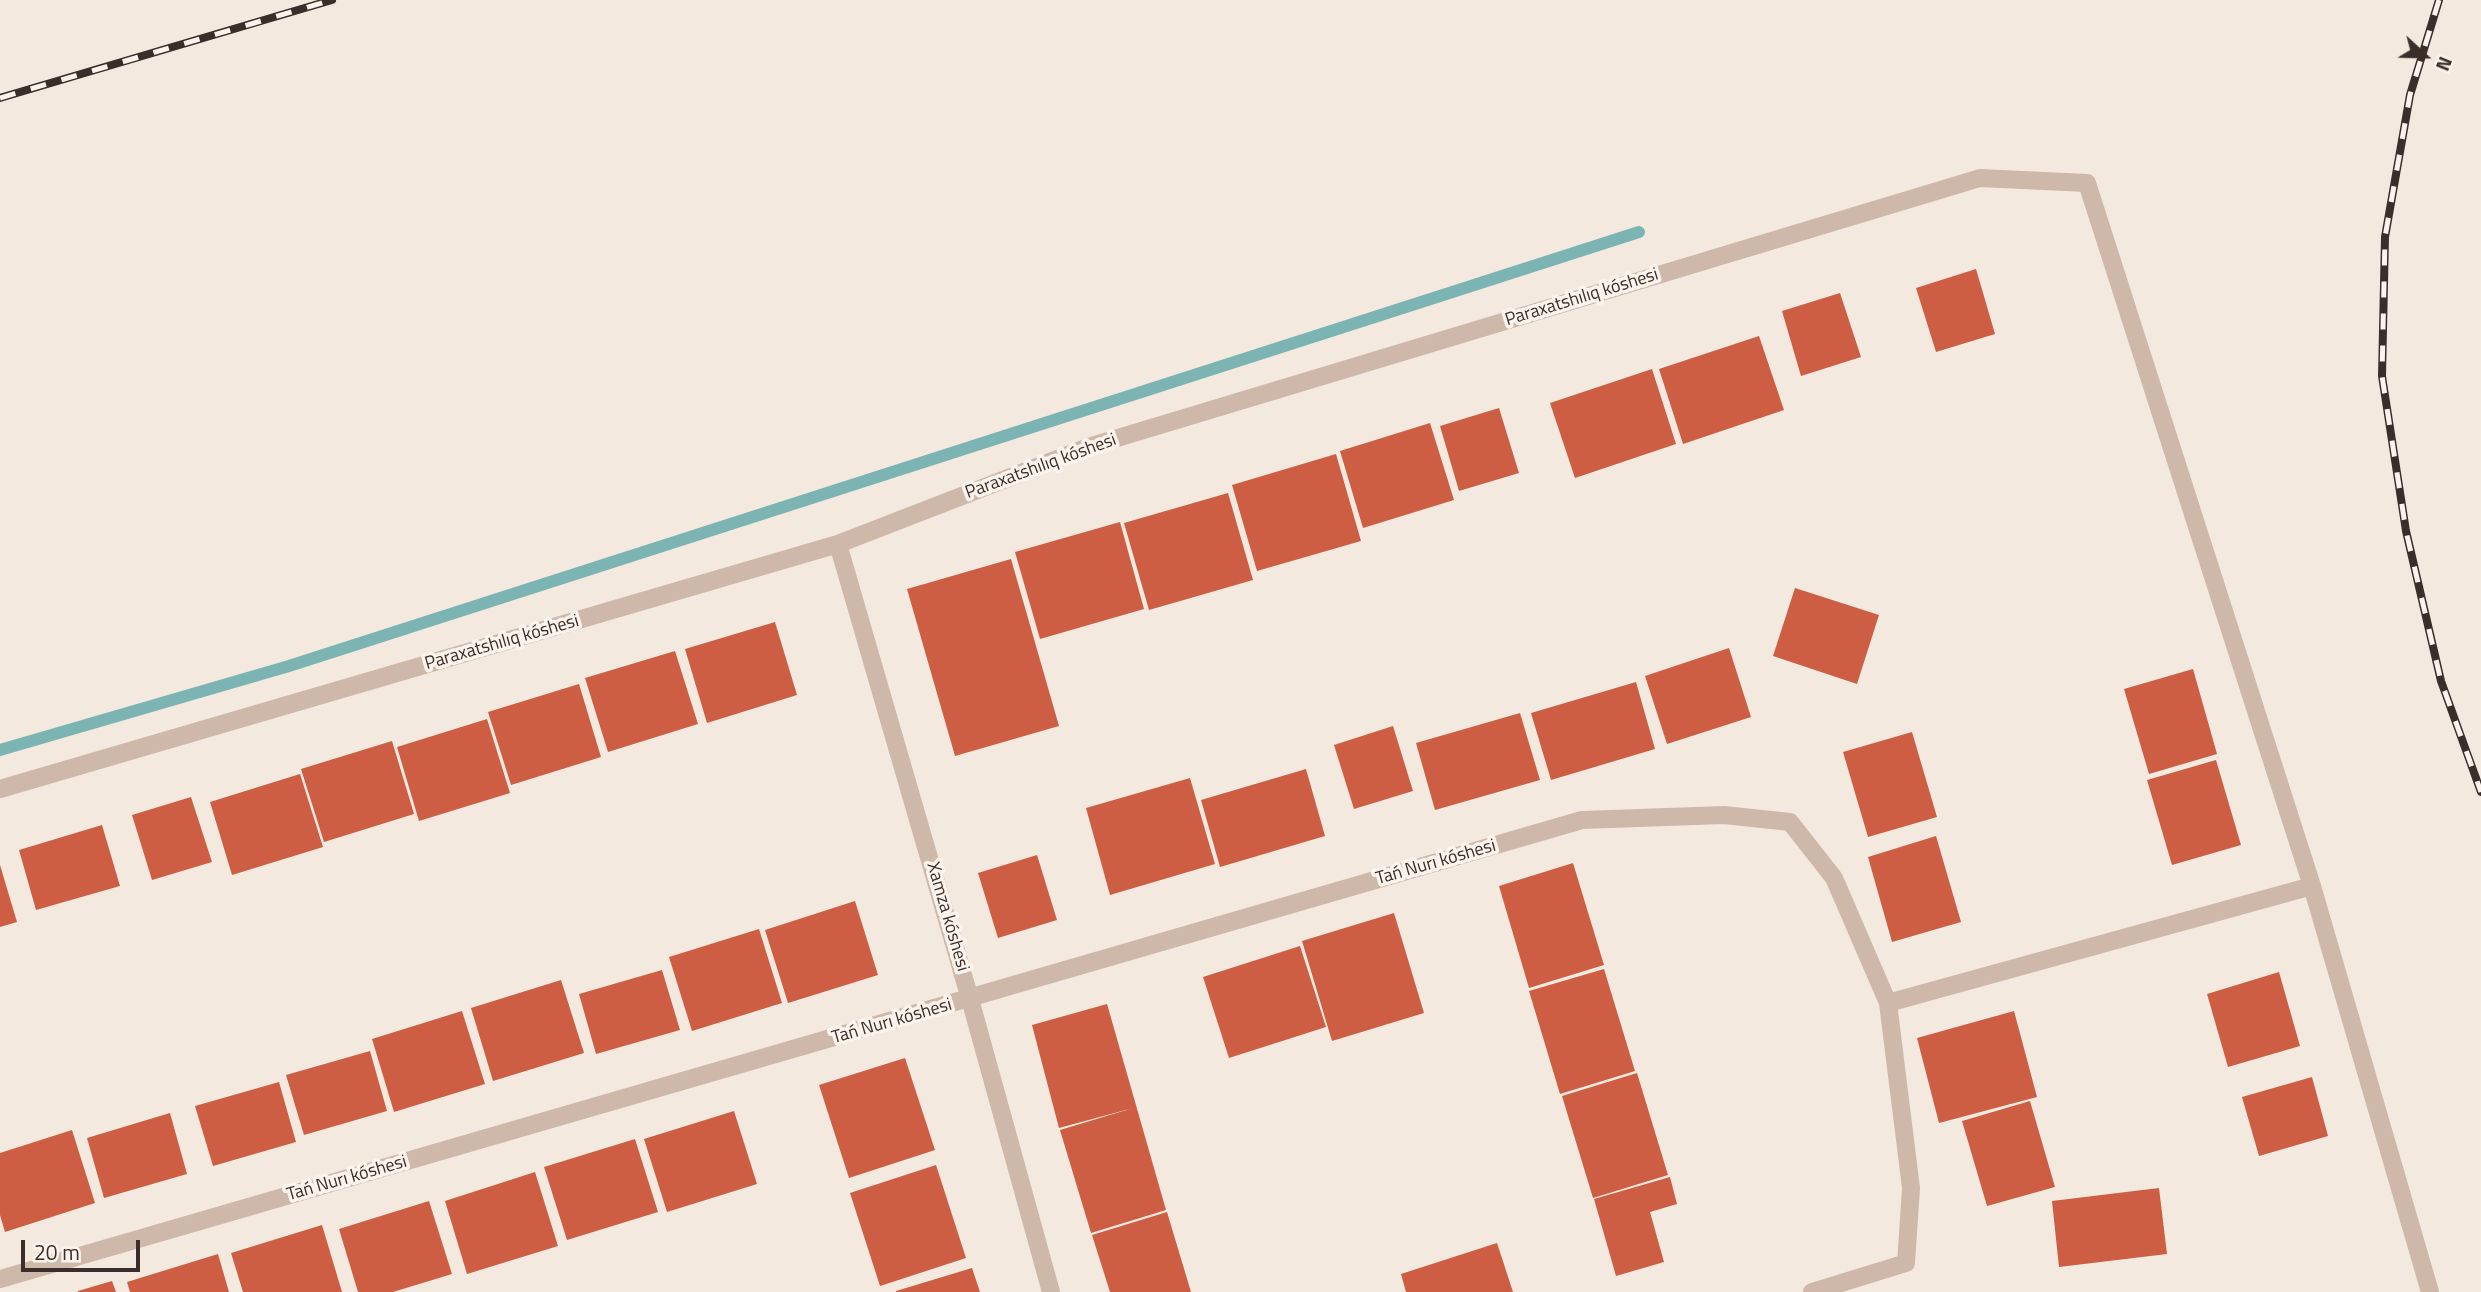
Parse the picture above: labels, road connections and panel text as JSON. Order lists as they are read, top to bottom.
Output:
{
  "streets": {
    "street": ["Paraxatshılıq kóshesi", "Tań Nurı kóshesi", "Xamza kóshesi"]
  },
  "crossings": [
    ["Paraxatshılıq kóshesi", "Xamza kóshesi"],
    ["Tań Nurı kóshesi", "Xamza kóshesi"]
  ],
  "scale_bar": "20 m",
  "north": "right"
}
